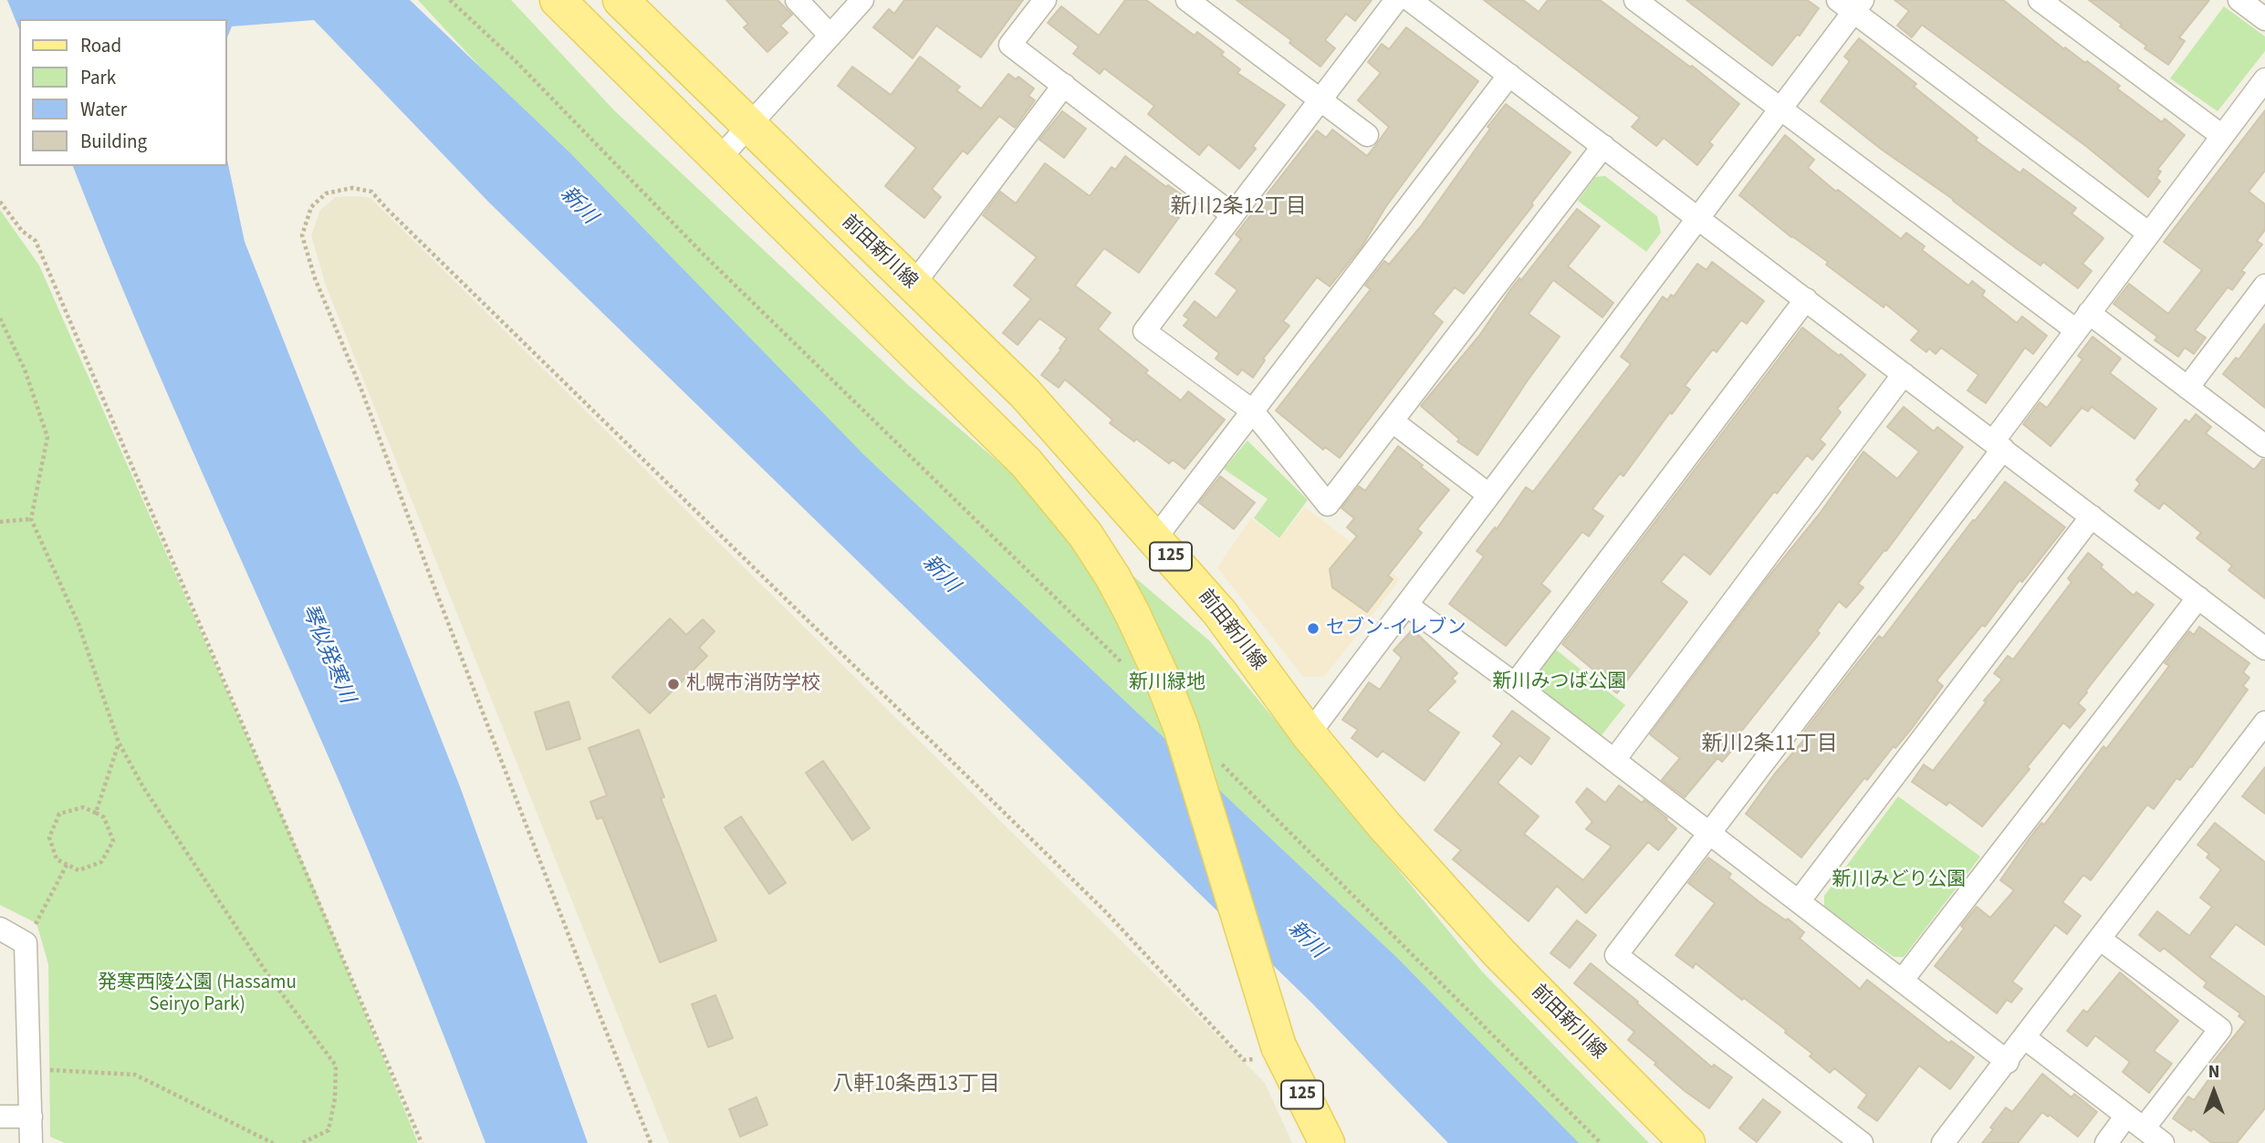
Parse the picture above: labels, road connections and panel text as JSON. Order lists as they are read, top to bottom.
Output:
{
  "streets": {
    "main road": ["前田新川線", "125"]
  },
  "districts": ["新川2条12丁目", "新川2条11丁目", "八軒10条西13丁目"],
  "water": ["新川", "琴似発寒川"],
  "parks": [
    "新川みつば公園",
    "新川緑地",
    "新川みどり公園",
    "発寒西陵公園 (Hassamu Seiryo Park)"
  ],
  "places": ["セブン-イレブン", "札幌市消防学校"],
  "legend": [
    "Road",
    "Park",
    "Water",
    "Building"
  ],
  "north": "top"
}
